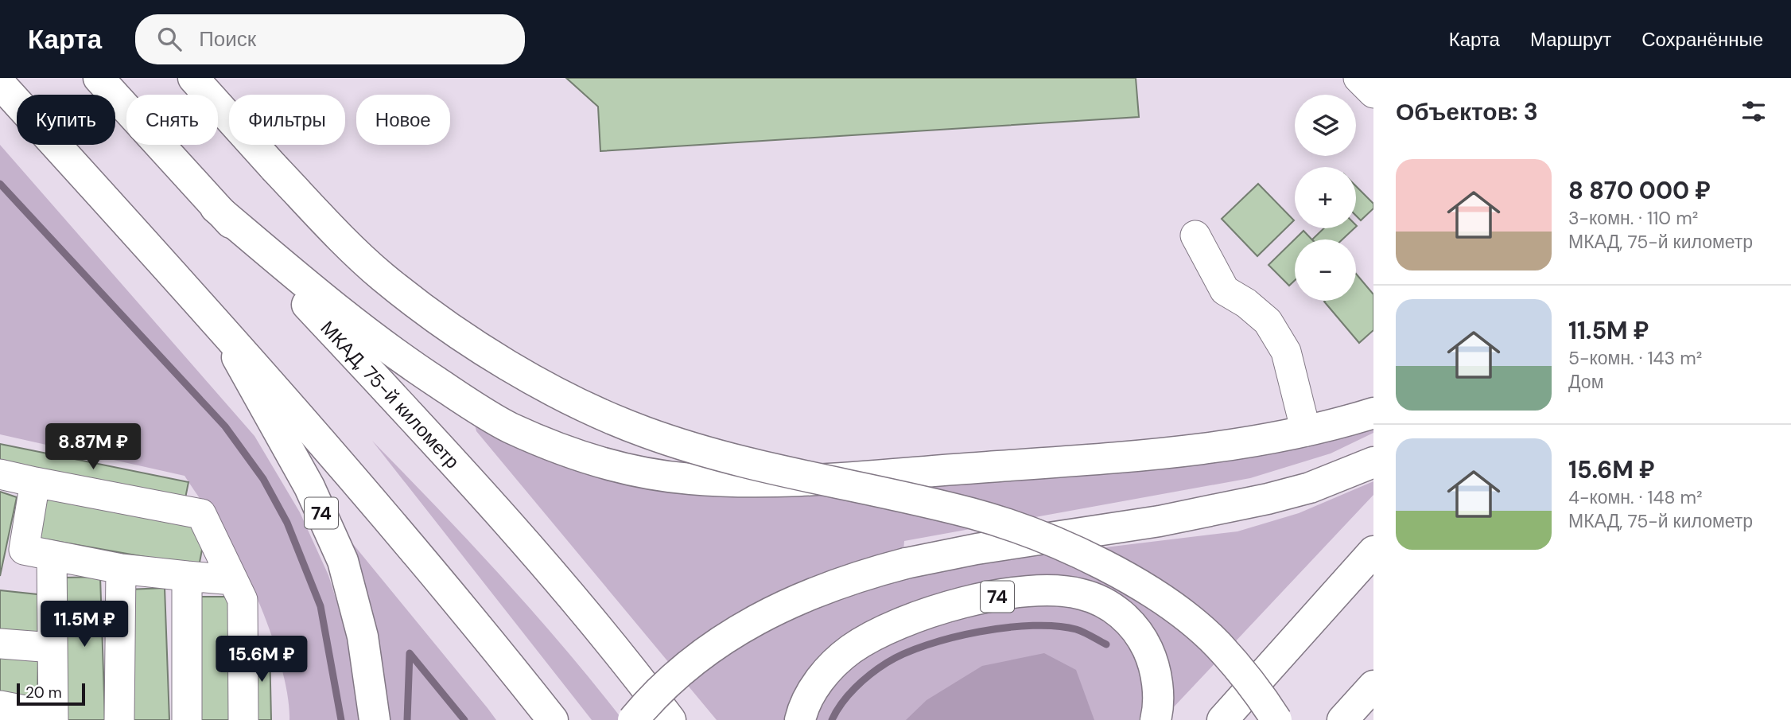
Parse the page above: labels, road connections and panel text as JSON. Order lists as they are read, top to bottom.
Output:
{
  "streets": {
    "main road": ["МКАД, 75-й километр", "74"]
  },
  "scale_bar": "20 m",
  "page": {
    "header": "Карта",
    "search": "Поиск",
    "nav": ["Карта", "Маршрут", "Сохранённые"],
    "heading": "Объектов: 3",
    "map_buttons": ["+", "−"],
    "chip": [
      "Купить",
      "Снять",
      "Фильтры",
      "Новое"
    ],
    "list": [
      {
        "name": "8 870 000 ₽",
        "note": "3-комн. · 110 m² · МКАД, 75-й километр"
      },
      {
        "name": "11.5M ₽",
        "note": "5-комн. · 143 m² · Дом"
      },
      {
        "name": "15.6M ₽",
        "note": "4-комн. · 148 m² · МКАД, 75-й километр"
      }
    ],
    "price": ["8.87M ₽", "11.5M ₽", "15.6M ₽"],
    "scale": "20 m"
  }
}
